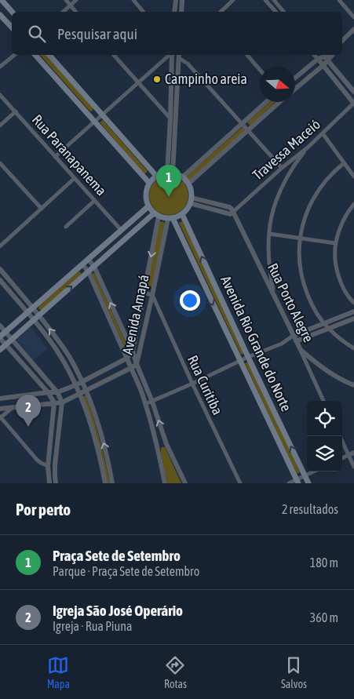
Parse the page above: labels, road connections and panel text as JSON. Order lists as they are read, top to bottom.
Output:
{
  "streets": {
    "main road": ["Avenida Rio Grande do Norte"],
    "street": [
      "Travessa Maceió",
      "Rua Paranapanema",
      "Rua Porto Alegre",
      "Avenida Amapá",
      "Rua Curitiba"
    ]
  },
  "crossings": [
    ["Travessa Maceió", "Rua Porto Alegre"],
    ["Avenida Amapá", "Avenida Rio Grande do Norte"],
    ["Avenida Amapá", "Rua Curitiba"]
  ],
  "places": ["Campinho areia"],
  "north": "right",
  "page": {
    "search": "Pesquisar aqui",
    "pins": ["1", "2"],
    "heading": ["Por perto", "2 resultados"],
    "list": [
      {
        "mark": "1",
        "name": "Praça Sete de Setembro",
        "note": "Parque · Praça Sete de Setembro",
        "value": "180 m"
      },
      {
        "mark": "2",
        "name": "Igreja São José Operário",
        "note": "Igreja · Rua Piuna",
        "value": "360 m"
      }
    ],
    "nav": ["Mapa", "Rotas", "Salvos"]
  }
}
